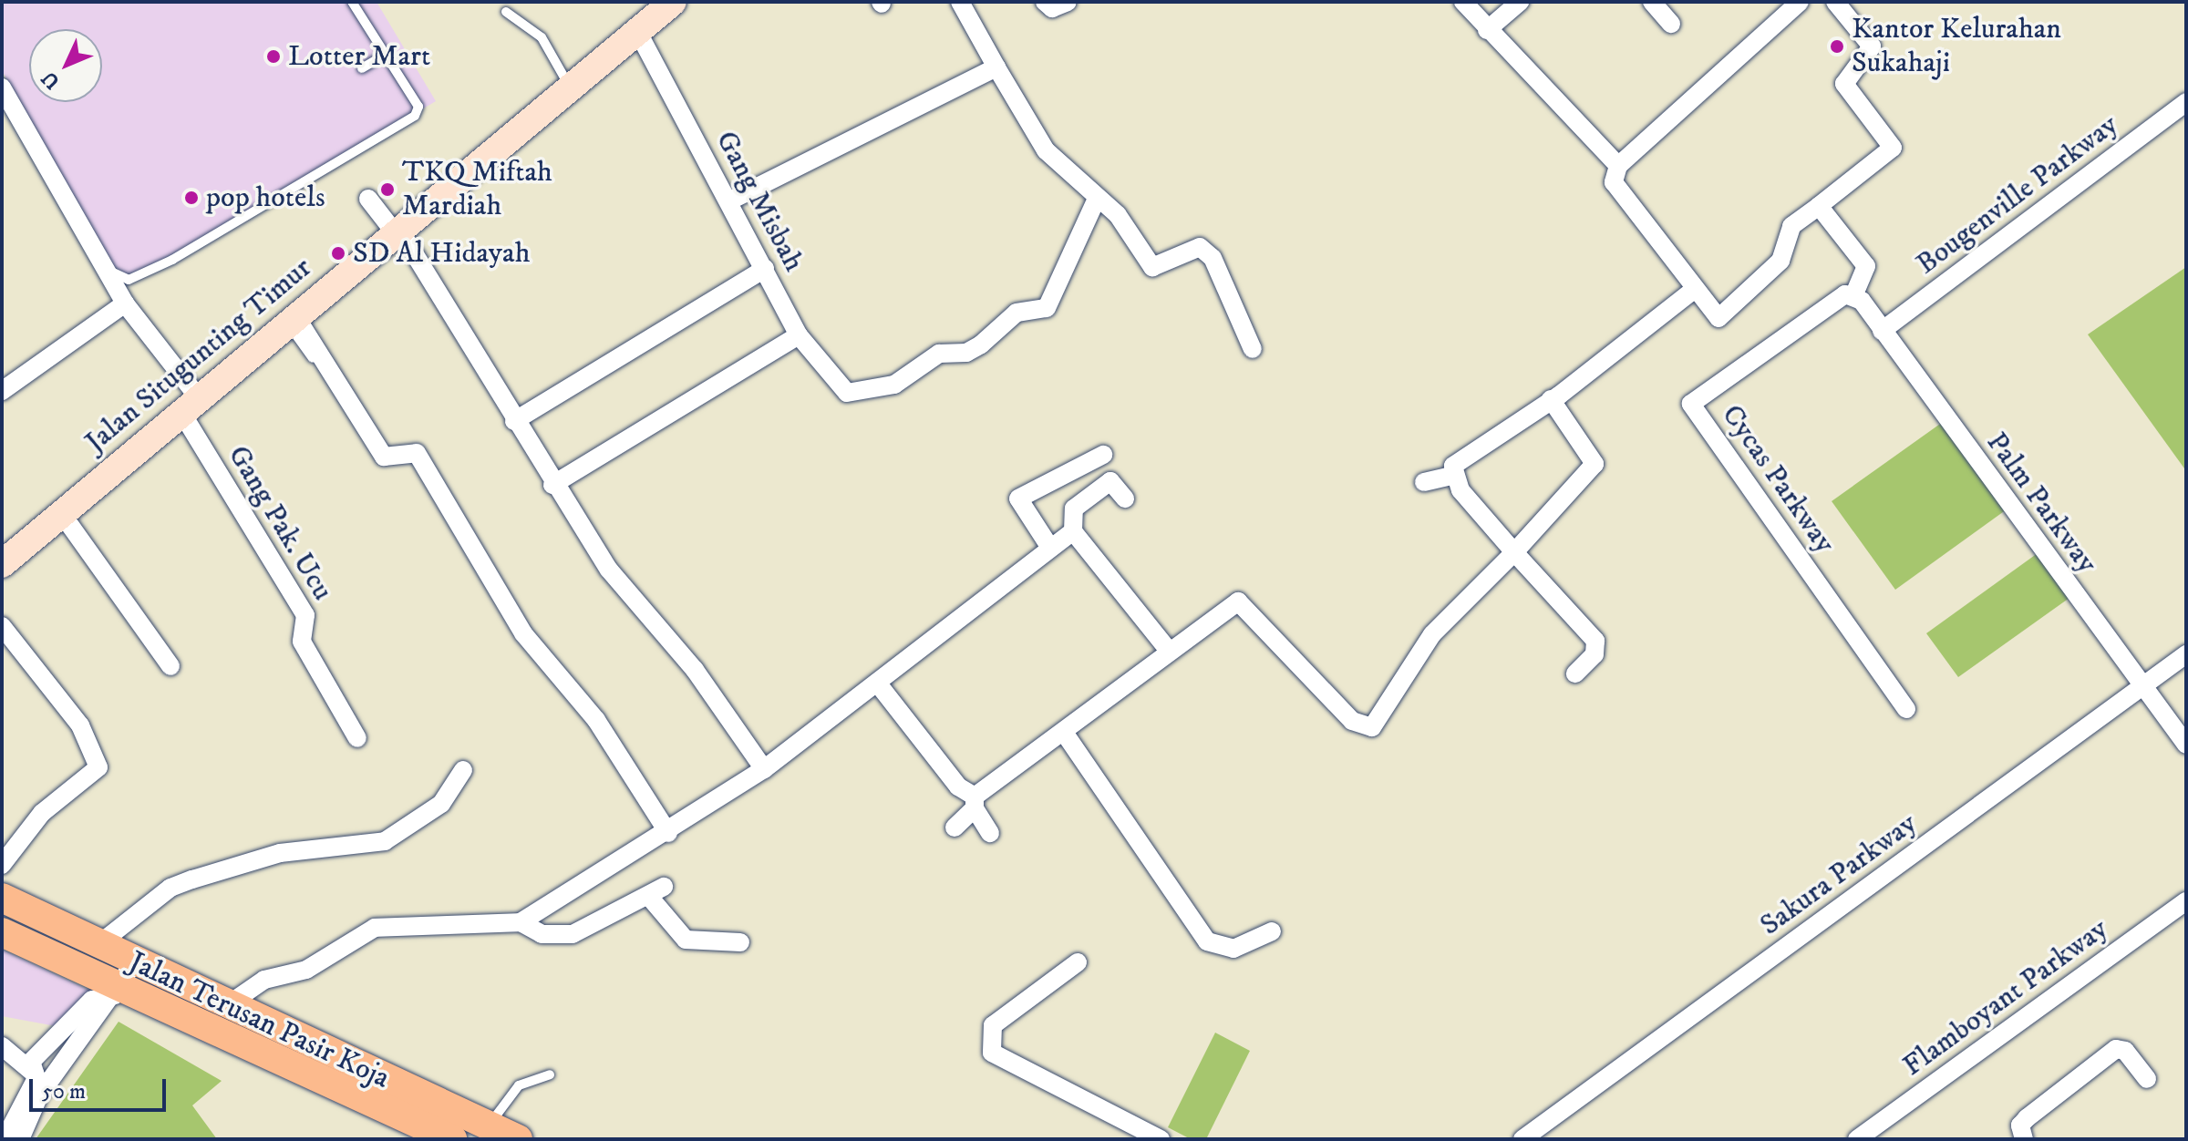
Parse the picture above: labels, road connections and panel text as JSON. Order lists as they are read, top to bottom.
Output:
{
  "streets": {
    "main road": ["Jalan Terusan Pasir Koja"],
    "street": [
      "Bougenville Parkway",
      "Gang Misbah",
      "Jalan Situgunting Timur",
      "Cycas Parkway",
      "Palm Parkway",
      "Gang Pak. Ucu",
      "Sakura Parkway",
      "Flamboyant Parkway"
    ]
  },
  "crossings": [
    ["Bougenville Parkway", "Palm Parkway"],
    ["Gang Misbah", "Jalan Situgunting Timur"],
    ["Jalan Situgunting Timur", "Gang Pak. Ucu"],
    ["Cycas Parkway", "Palm Parkway"],
    ["Palm Parkway", "Sakura Parkway"]
  ],
  "places": [
    "Kantor Kelurahan Sukahaji",
    "Lotter Mart",
    "TKQ Miftah Mardiah",
    "pop hotels",
    "SD Al Hidayah"
  ],
  "scale_bar": "50 m",
  "north": "bottom left"
}
